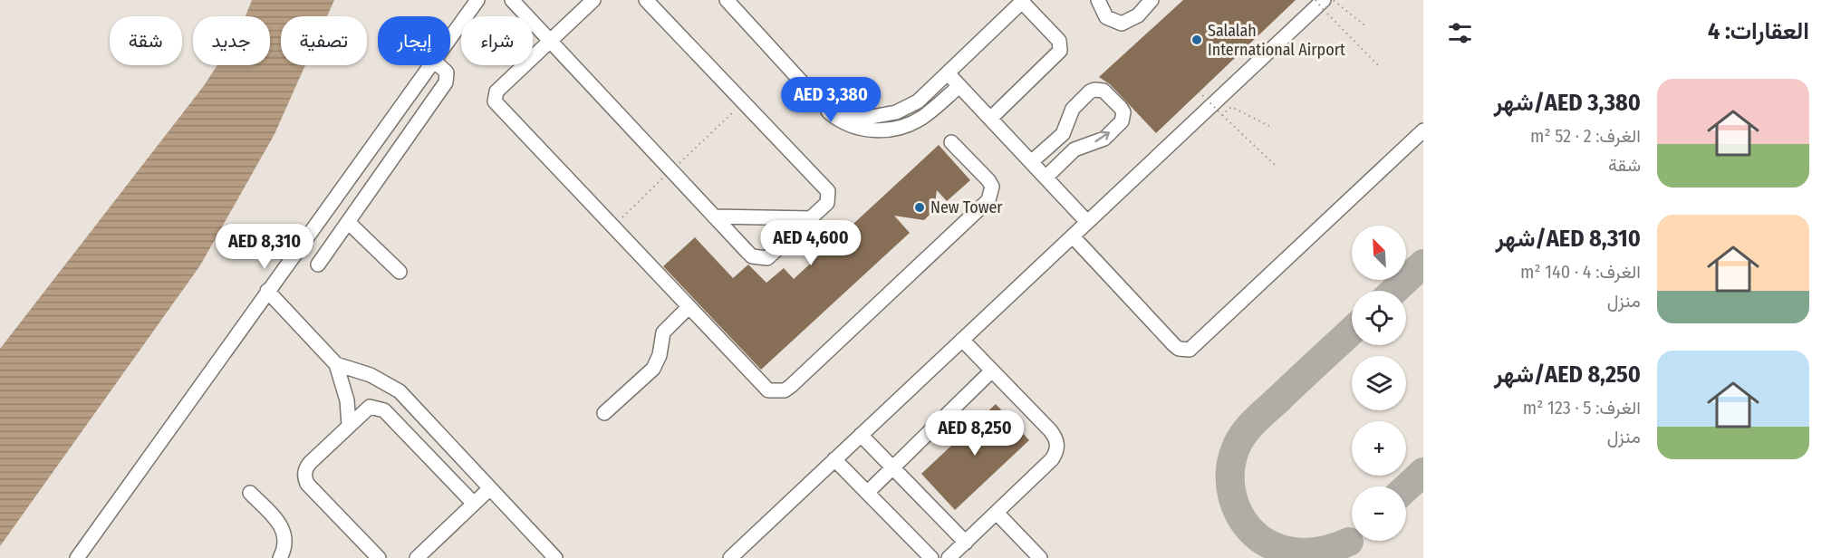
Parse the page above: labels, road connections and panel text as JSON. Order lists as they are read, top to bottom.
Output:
{
  "places": ["Salalah International Airport", "New Tower"],
  "north": "top left",
  "page": {
    "heading": "العقارات: 4",
    "chip": [
      "شراء",
      "إيجار",
      "تصفية",
      "جديد",
      "شقة"
    ],
    "list": [
      {
        "name": "AED 3,380/شهر",
        "note": "الغرف: 2 · 52 m² · شقة"
      },
      {
        "name": "AED 8,310/شهر",
        "note": "الغرف: 4 · 140 m² · منزل"
      },
      {
        "name": "AED 8,250/شهر",
        "note": "الغرف: 5 · 123 m² · منزل"
      }
    ],
    "price": [
      "AED 3,380",
      "AED 4,600",
      "AED 8,310",
      "AED 8,250"
    ],
    "map_buttons": ["+", "−"]
  }
}
